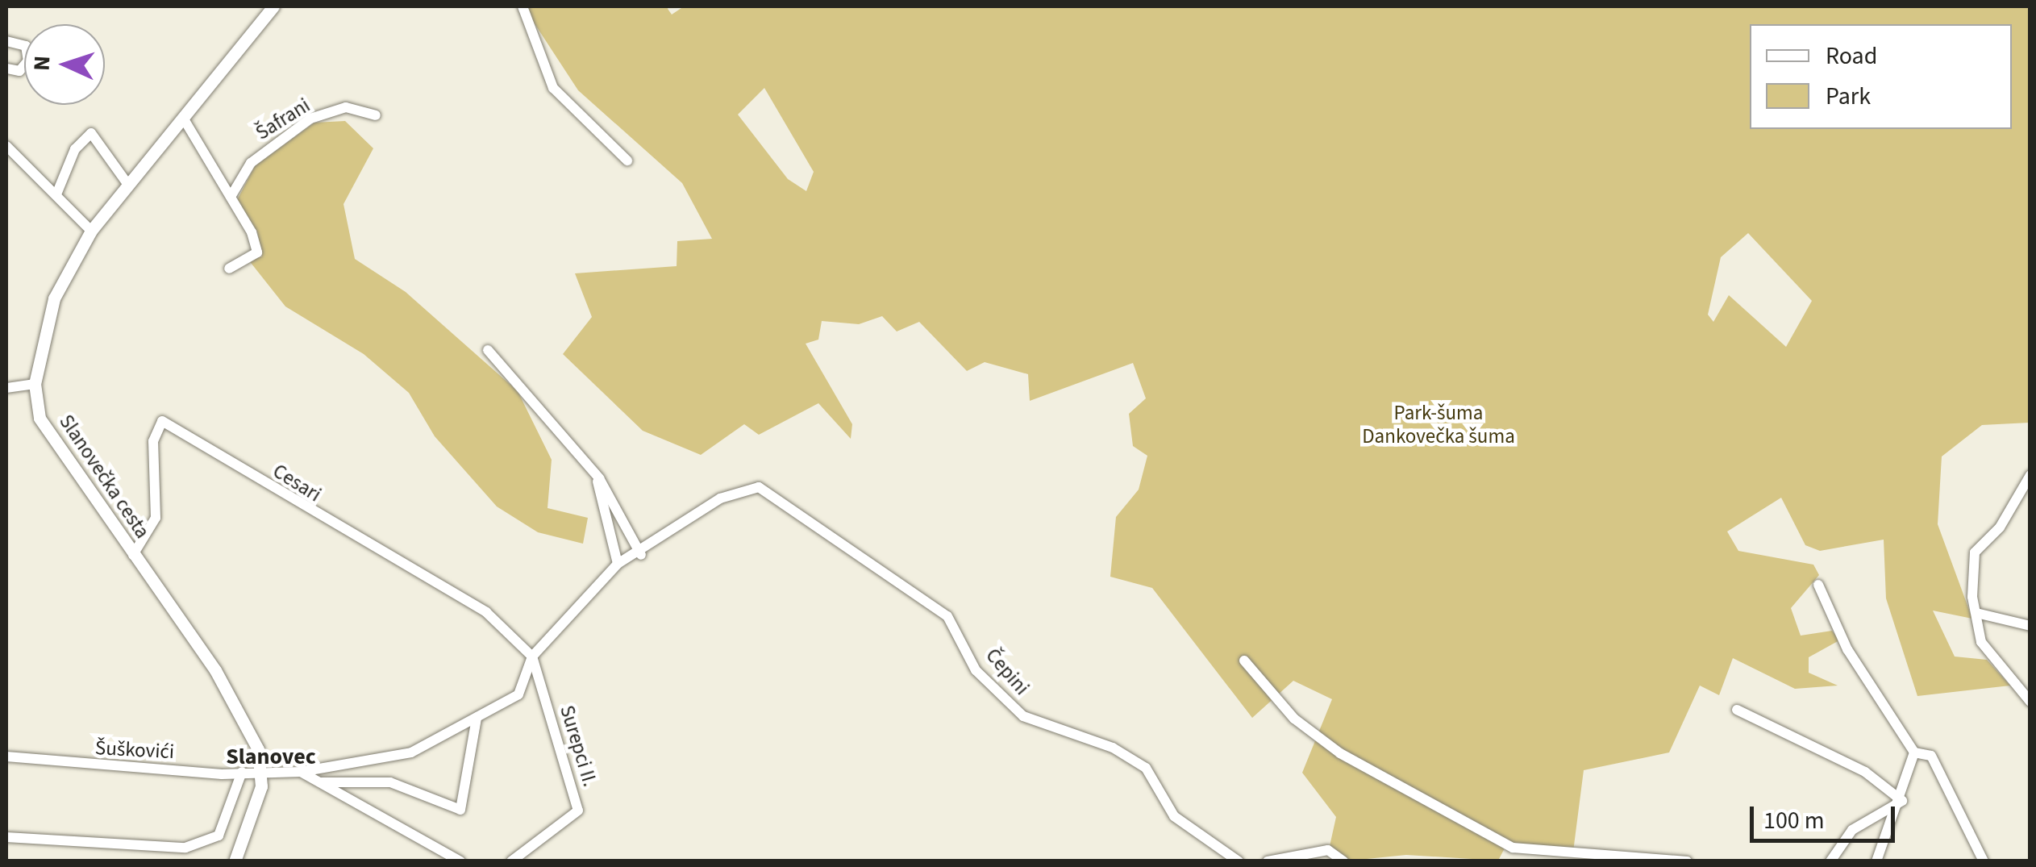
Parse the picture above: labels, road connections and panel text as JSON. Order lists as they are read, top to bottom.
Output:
{
  "streets": {
    "street": [
      "Šafrani",
      "Slanovečka cesta",
      "Cesari",
      "Čepini",
      "Surepci II.",
      "Šuškovići"
    ]
  },
  "crossings": [
    ["Slanovečka cesta", "Cesari"],
    ["Slanovečka cesta", "Šuškovići"],
    ["Cesari", "Surepci II."]
  ],
  "districts": ["Slanovec"],
  "parks": ["Park-šuma Dankovečka šuma"],
  "legend": ["Road", "Park"],
  "scale_bar": "100 m",
  "north": "left"
}
